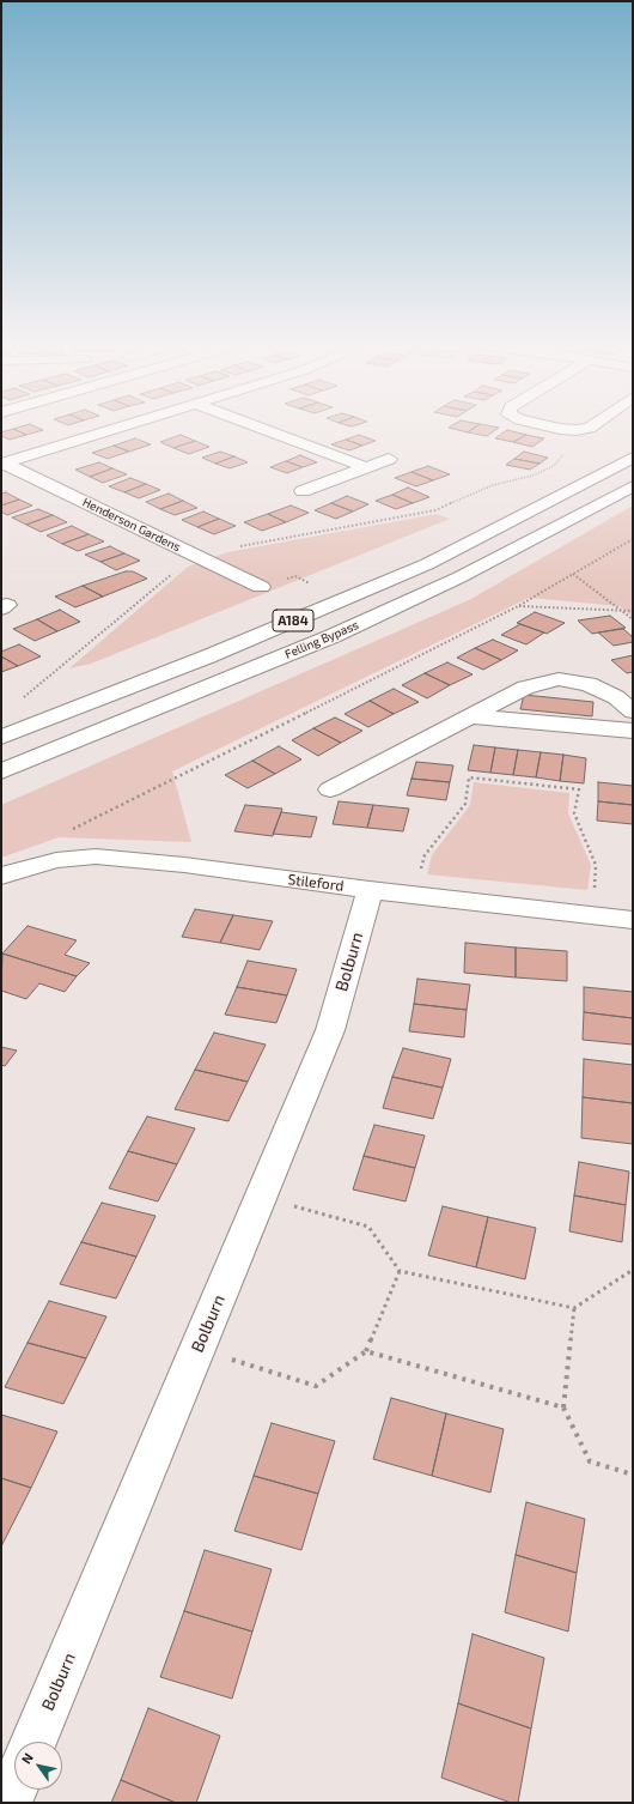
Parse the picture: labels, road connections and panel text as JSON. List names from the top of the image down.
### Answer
{
  "streets": {
    "main road": [
      "Henderson Gardens",
      "A184",
      "Felling Bypass",
      "Stileford",
      "Bolburn"
    ]
  },
  "crossings": [
    ["Stileford", "Bolburn"]
  ],
  "north": "top left"
}
